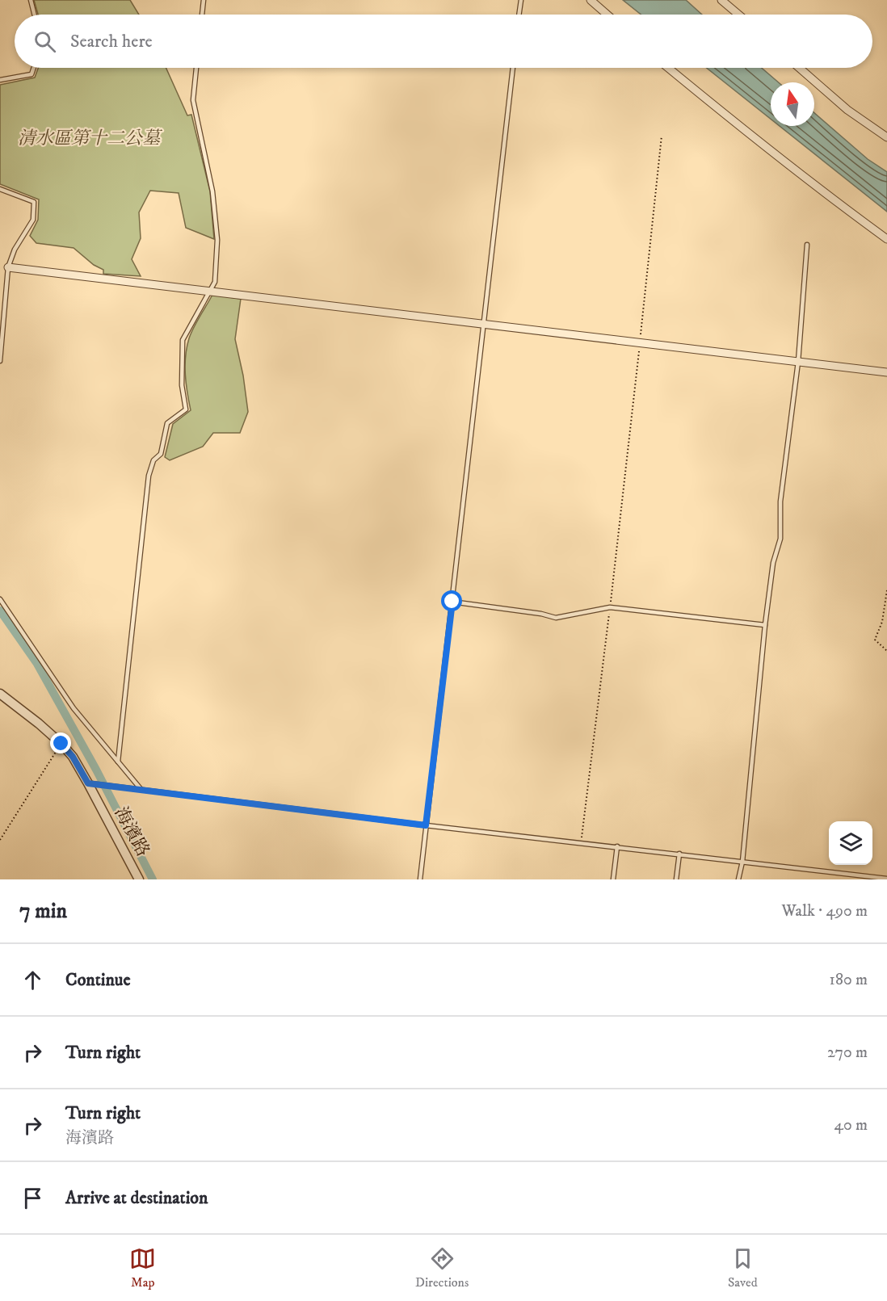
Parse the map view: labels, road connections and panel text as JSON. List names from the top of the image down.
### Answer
{
  "streets": {
    "street": ["海濱路"]
  },
  "parks": ["清水區第十二公墓"],
  "north": "top",
  "page": {
    "search": "Search here",
    "heading": ["7 min", "Walk · 490 m"],
    "list": [
      ["Continue", "180 m"],
      ["Turn right", "270 m"],
      ["Turn right", "海濱路", "40 m"],
      "Arrive at destination"
    ],
    "nav": ["Map", "Directions", "Saved"]
  }
}
